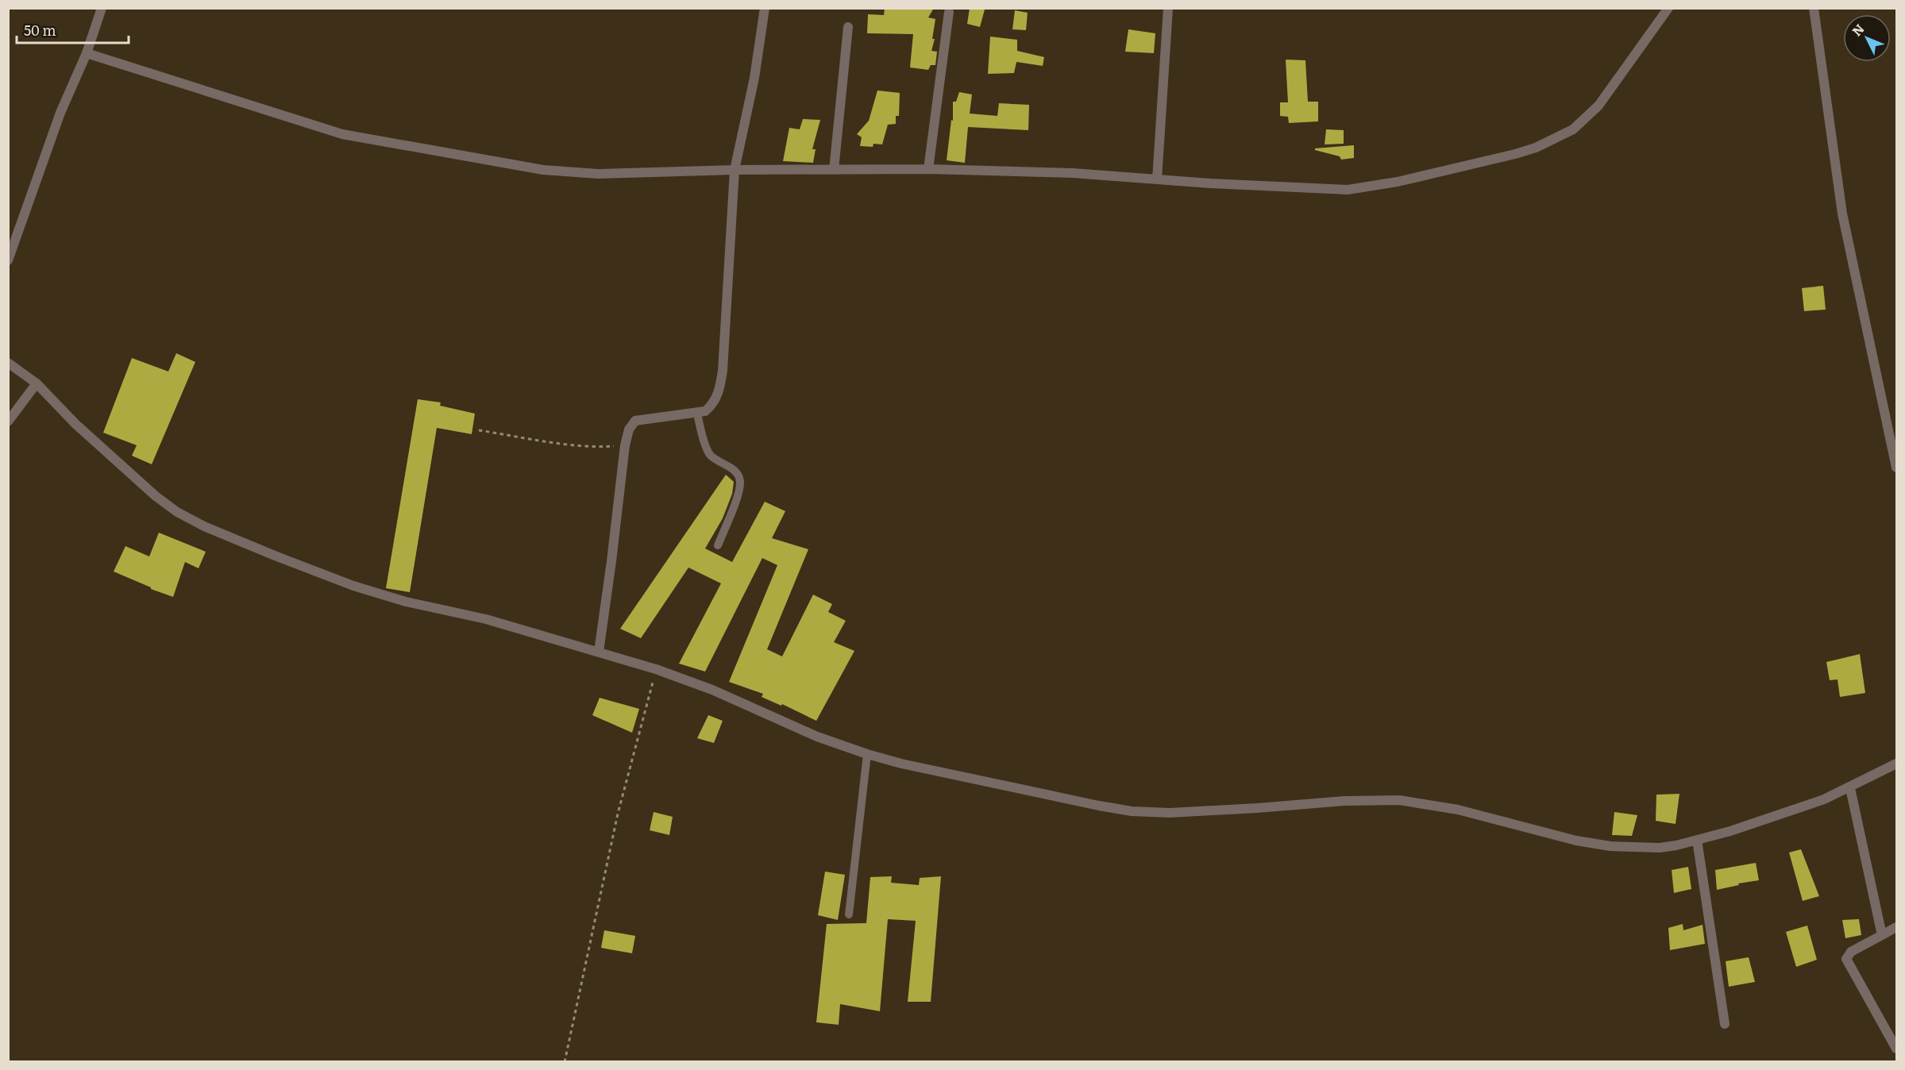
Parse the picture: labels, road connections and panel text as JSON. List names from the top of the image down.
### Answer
{
  "scale_bar": "50 m",
  "north": "top left"
}
